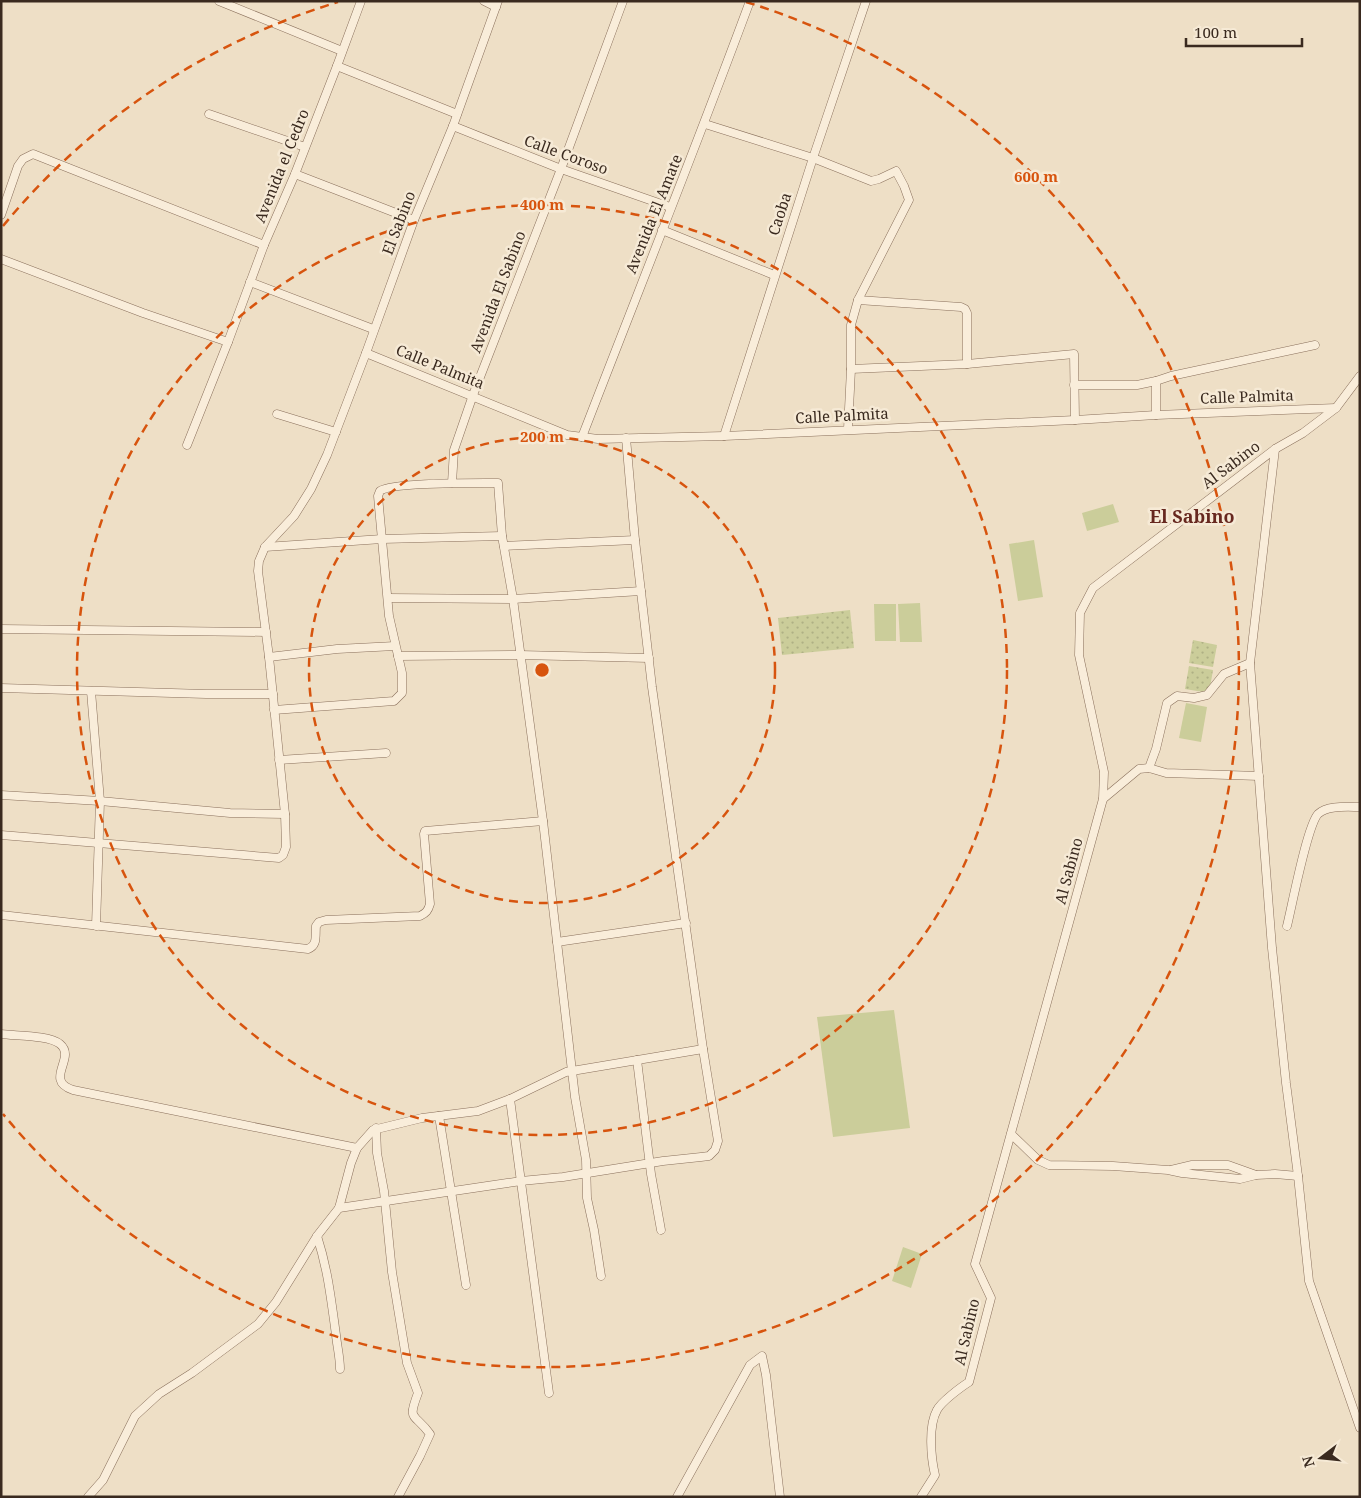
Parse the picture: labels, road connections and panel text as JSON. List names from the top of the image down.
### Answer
{
  "streets": {
    "street": [
      "Calle Coroso",
      "Avenida el Cedro",
      "Avenida El Amate",
      "Caoba",
      "El Sabino",
      "Avenida El Sabino",
      "Calle Palmita",
      "Al Sabino"
    ]
  },
  "crossings": [
    ["Calle Coroso", "Avenida El Amate"],
    ["Calle Coroso", "El Sabino"],
    ["Calle Coroso", "Avenida El Sabino"],
    ["Avenida El Amate", "Calle Palmita"],
    ["Caoba", "Calle Palmita"],
    ["El Sabino", "Calle Palmita"],
    ["Avenida El Sabino", "Calle Palmita"],
    ["Calle Palmita", "Al Sabino"]
  ],
  "districts": ["El Sabino"],
  "scale_bar": "100 m",
  "north": "left",
  "rings": ["600 m", "400 m", "200 m"]
}
